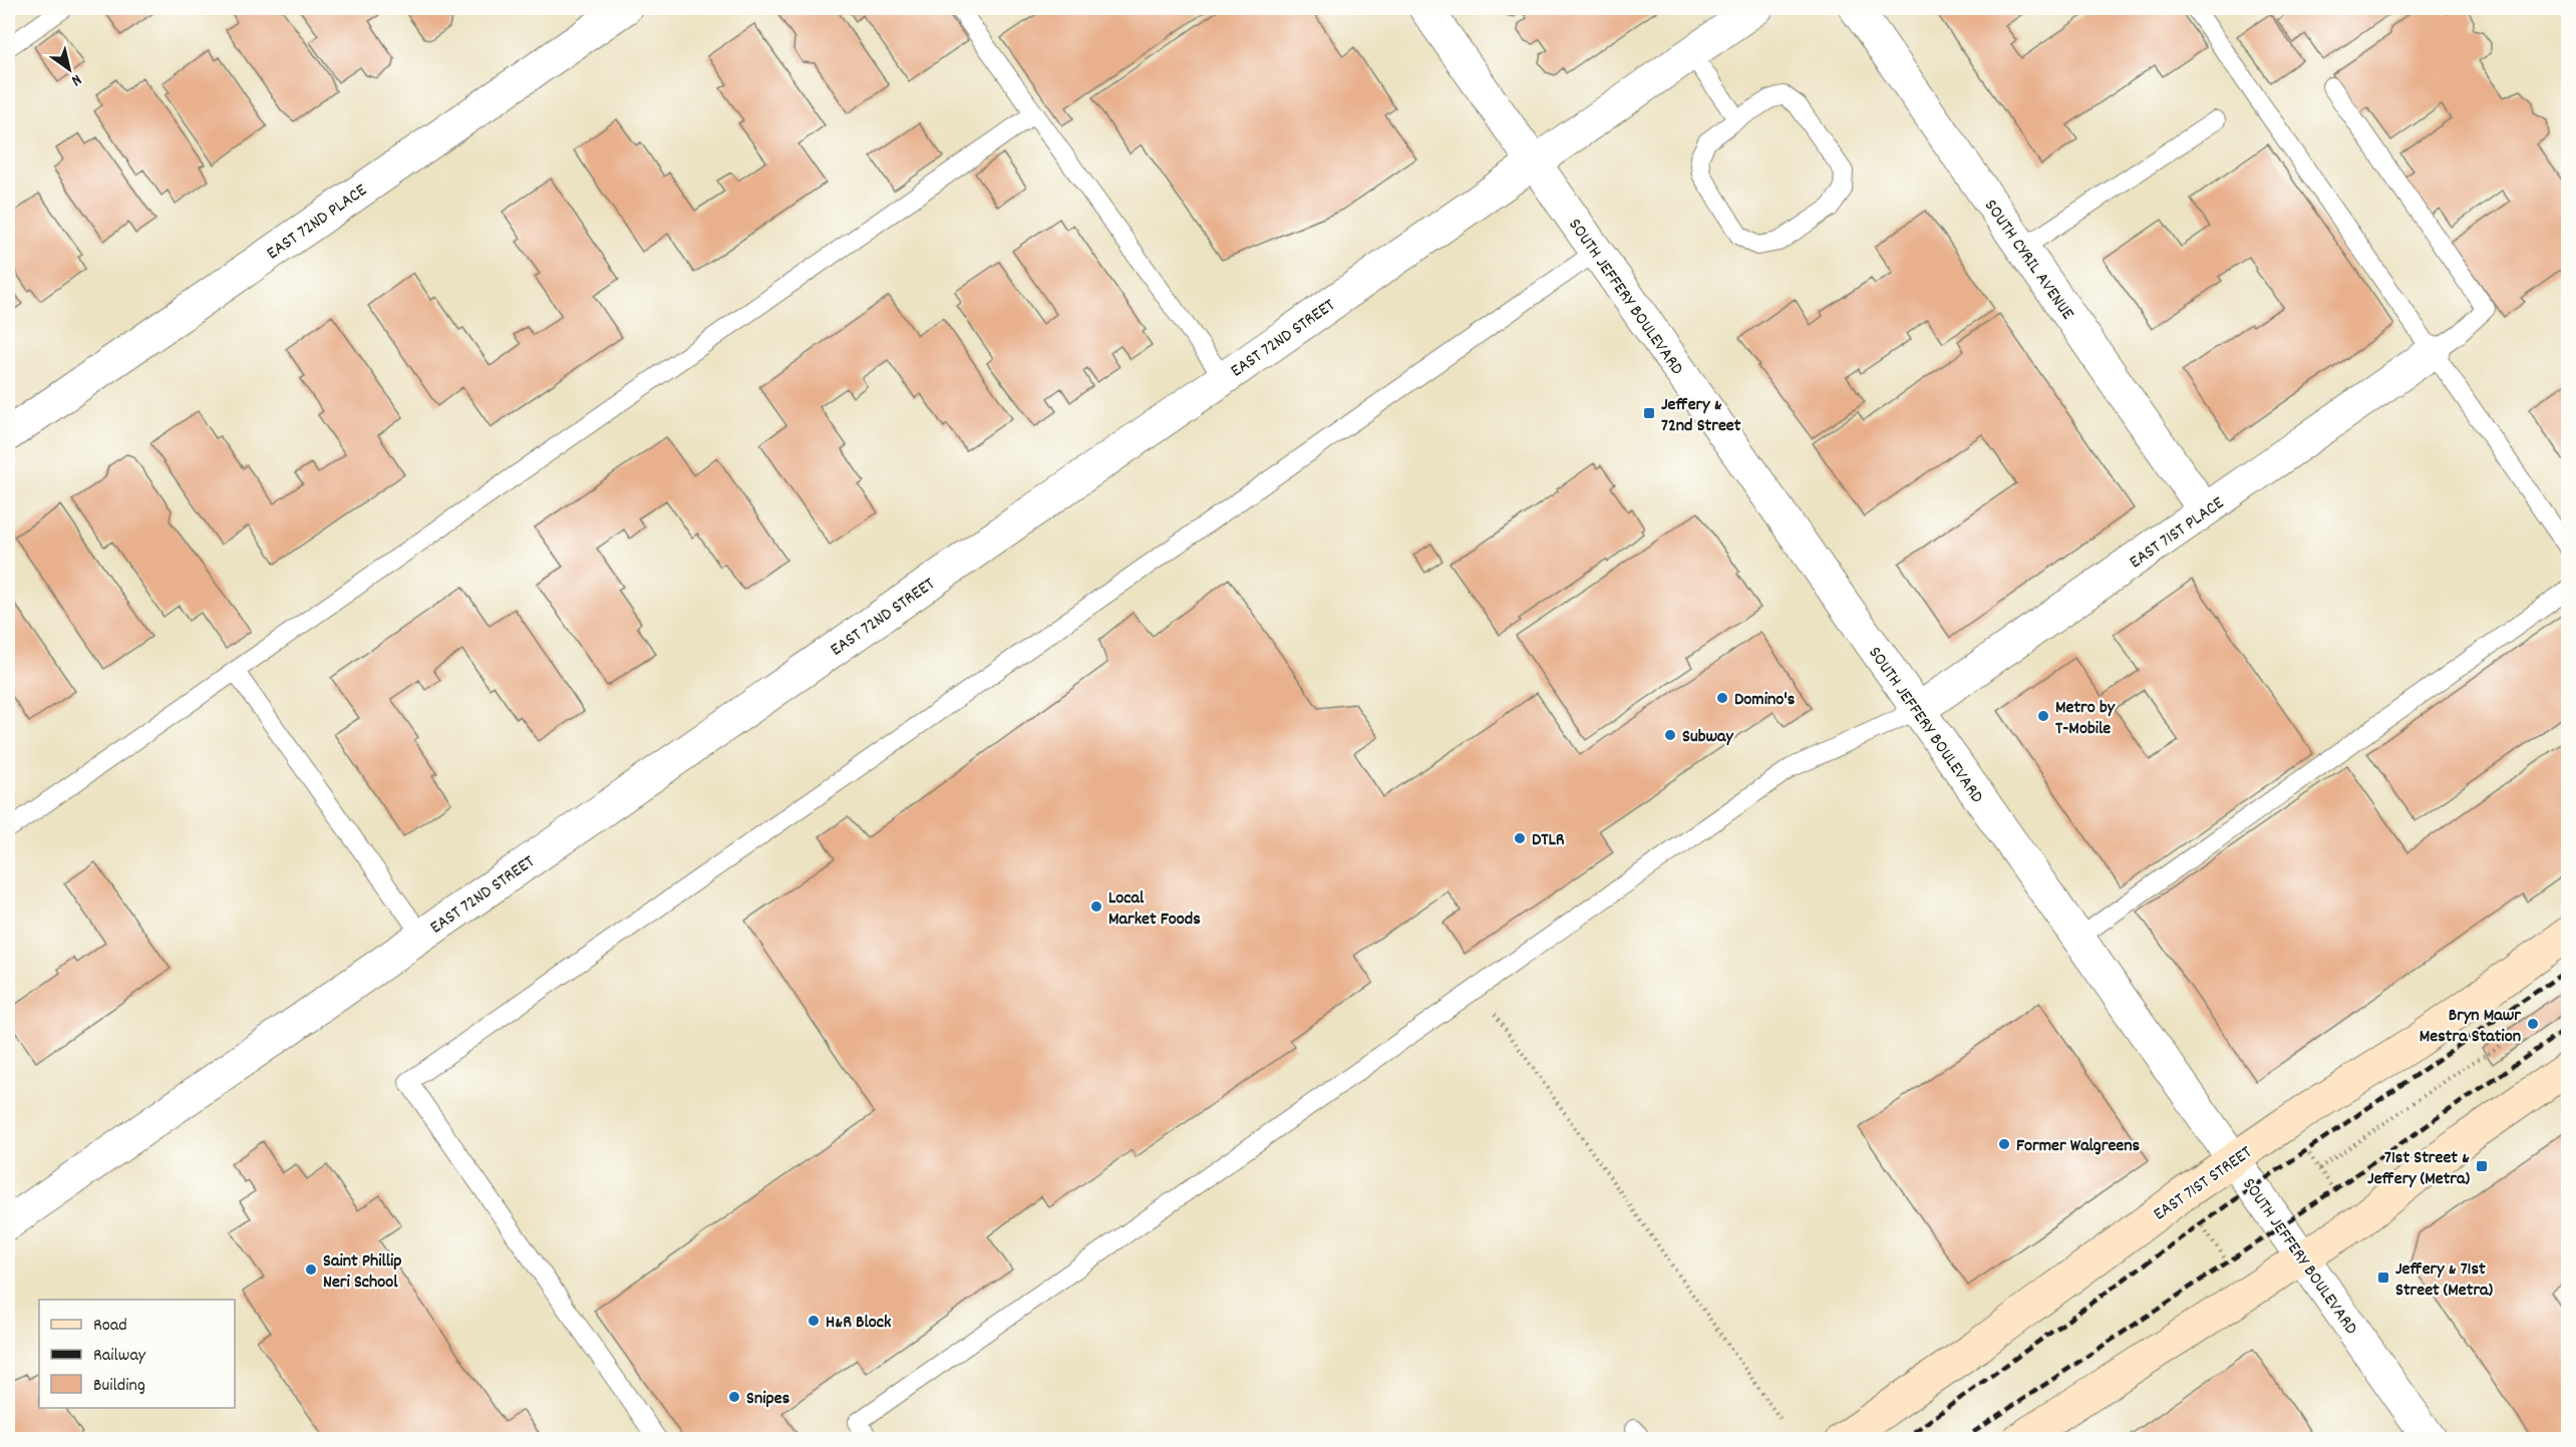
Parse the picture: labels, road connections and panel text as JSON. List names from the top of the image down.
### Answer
{
  "streets": {
    "main road": ["EAST 71ST STREET"],
    "street": [
      "EAST 72ND PLACE",
      "SOUTH CYRIL AVENUE",
      "SOUTH JEFFERY BOULEVARD",
      "EAST 72ND STREET",
      "EAST 71ST PLACE"
    ]
  },
  "crossings": [
    ["SOUTH CYRIL AVENUE", "EAST 71ST PLACE"],
    ["SOUTH JEFFERY BOULEVARD", "EAST 72ND STREET"],
    ["SOUTH JEFFERY BOULEVARD", "EAST 71ST PLACE"],
    ["SOUTH JEFFERY BOULEVARD", "EAST 71ST STREET"]
  ],
  "places": {
    "transit": ["Jeffery & 72nd Street", "71st Street & Jeffery (Metra)", "Jeffery & 71st Street (Metra)"],
    "other": [
      "Domino's",
      "Metro by T-Mobile",
      "Subway",
      "DTLR",
      "Local Market Foods",
      "Bryn Mawr Mestra Station",
      "Former Walgreens",
      "Saint Phillip Neri School",
      "H&R Block",
      "Snipes"
    ]
  },
  "legend": ["Road", "Railway", "Building"],
  "north": "bottom right"
}
